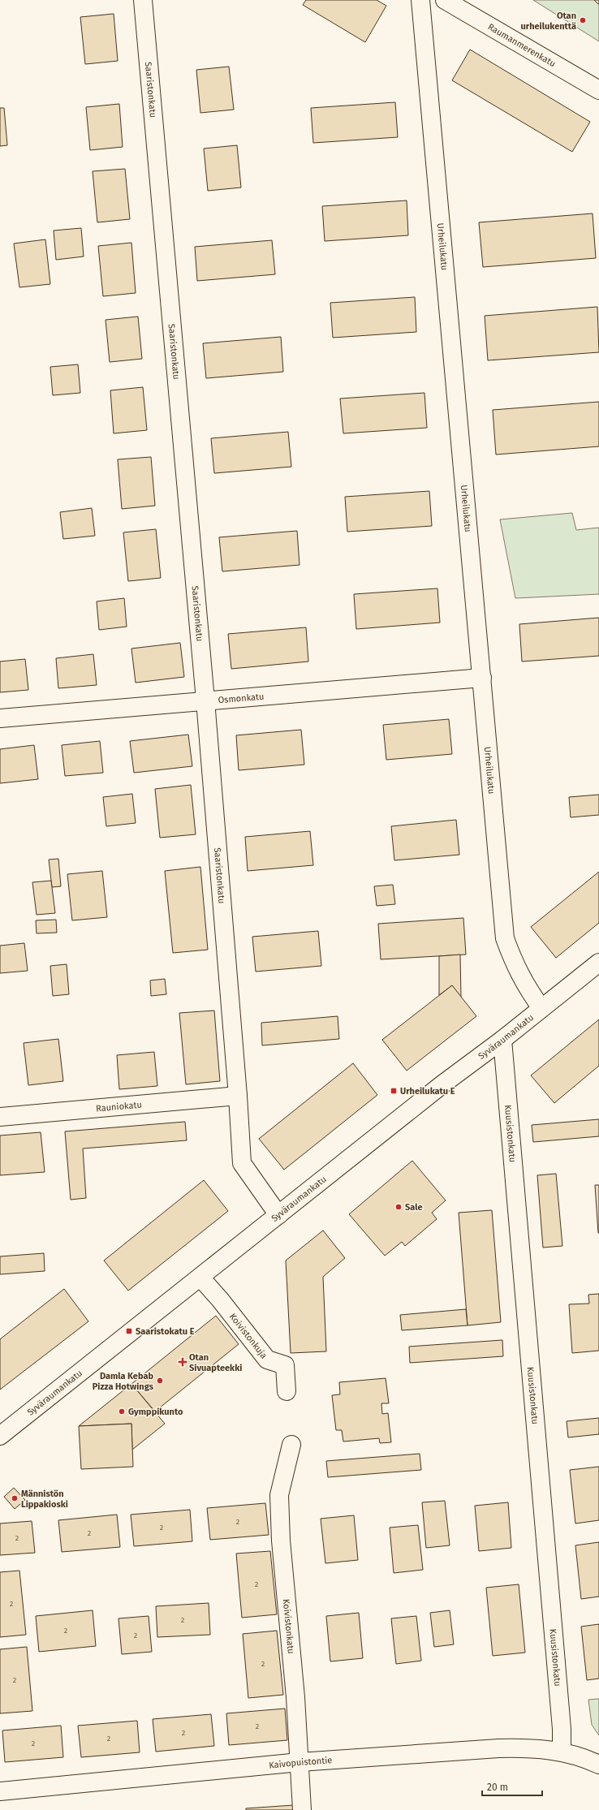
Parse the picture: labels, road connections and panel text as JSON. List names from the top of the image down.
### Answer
{
  "streets": {
    "street": [
      "Raumanmerenkatu",
      "Saaristonkatu",
      "Urheilukatu",
      "Osmonkatu",
      "Syväraumankatu",
      "Rauniokatu",
      "Kuusistonkatu",
      "Koivistonkuja",
      "Koivistonkatu",
      "Kaivopuistontie"
    ]
  },
  "crossings": [
    ["Saaristonkatu", "Osmonkatu"],
    ["Saaristonkatu", "Syväraumankatu"],
    ["Saaristonkatu", "Rauniokatu"],
    ["Urheilukatu", "Osmonkatu"],
    ["Urheilukatu", "Syväraumankatu"],
    ["Syväraumankatu", "Kuusistonkatu"],
    ["Syväraumankatu", "Koivistonkuja"],
    ["Kuusistonkatu", "Kaivopuistontie"],
    ["Koivistonkatu", "Kaivopuistontie"]
  ],
  "places": {
    "other": [
      "Otan urheilukenttä",
      "Sale",
      "Damla Kebab Pizza Hotwings",
      "Gymppikunto",
      "Männistön Lippakioski"
    ],
    "transit": ["Urheilukatu E", "Saaristokatu E"],
    "health": ["Otan Sivuapteekki"]
  },
  "house_numbers": [
    "2",
    "2",
    "2",
    "2",
    "2",
    "2",
    "2",
    "2",
    "2",
    "2",
    "2",
    "2",
    "2",
    "2",
    "2"
  ],
  "scale_bar": "20 m"
}
